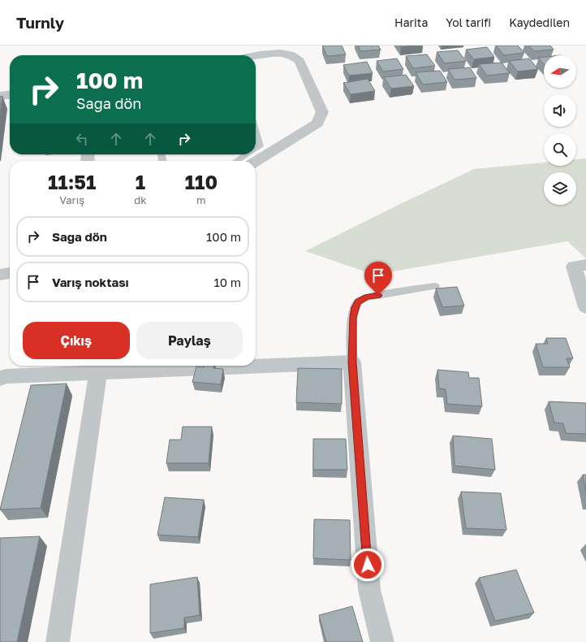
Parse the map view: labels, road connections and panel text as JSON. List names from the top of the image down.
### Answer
{
  "north": "left",
  "page": {
    "header": "Turnly",
    "nav": ["Harita", "Yol tarifi", "Kaydedilen"],
    "turn": ["100 m", "Sağa dön"],
    "eta": [
      "11:51",
      "Varış",
      "1",
      "dk",
      "110",
      "m"
    ],
    "list": [
      {
        "name": "Sağa dön",
        "value": "100 m"
      },
      {
        "name": "Varış noktası",
        "value": "10 m"
      }
    ],
    "buttons": ["Çıkış", "Paylaş"]
  }
}
